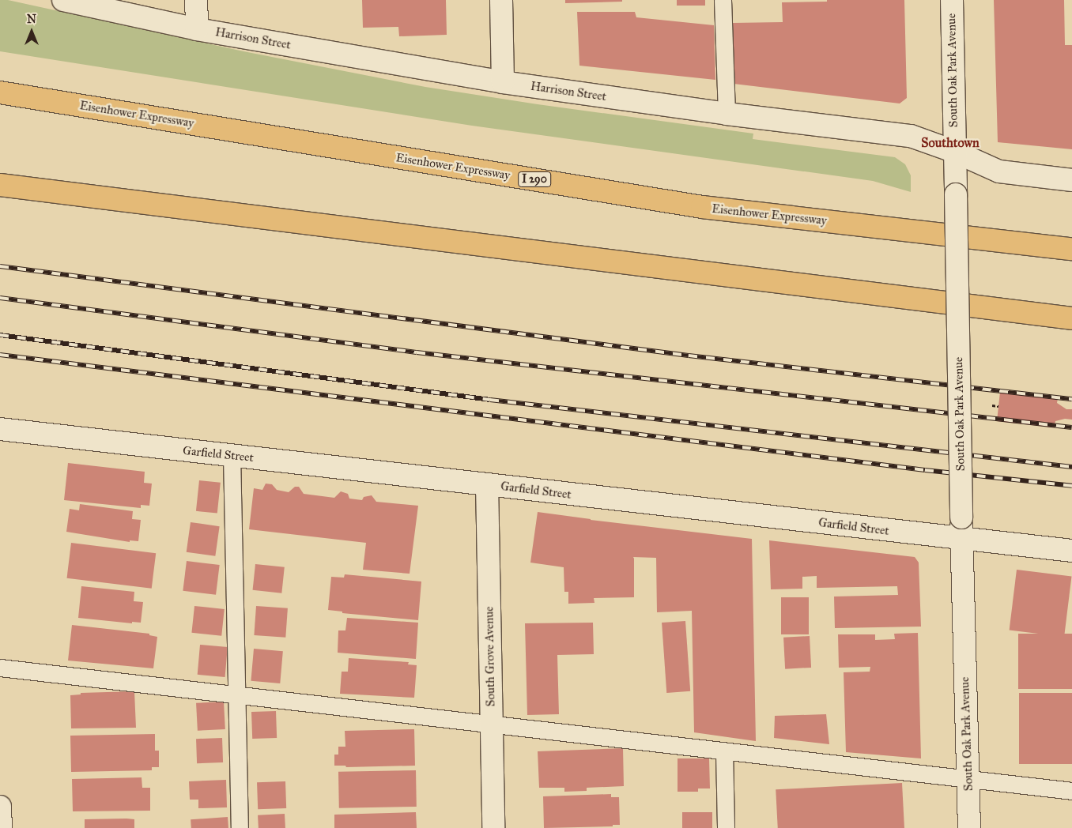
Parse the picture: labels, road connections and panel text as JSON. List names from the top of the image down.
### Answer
{
  "streets": {
    "highway": ["Eisenhower Expressway", "I 290"],
    "street": [
      "Harrison Street",
      "South Oak Park Avenue",
      "Garfield Street",
      "South Grove Avenue"
    ]
  },
  "crossings": [
    ["Harrison Street", "South Oak Park Avenue"],
    ["South Oak Park Avenue", "Garfield Street"],
    ["Garfield Street", "South Grove Avenue"]
  ],
  "districts": ["Southtown"],
  "north": "top"
}
